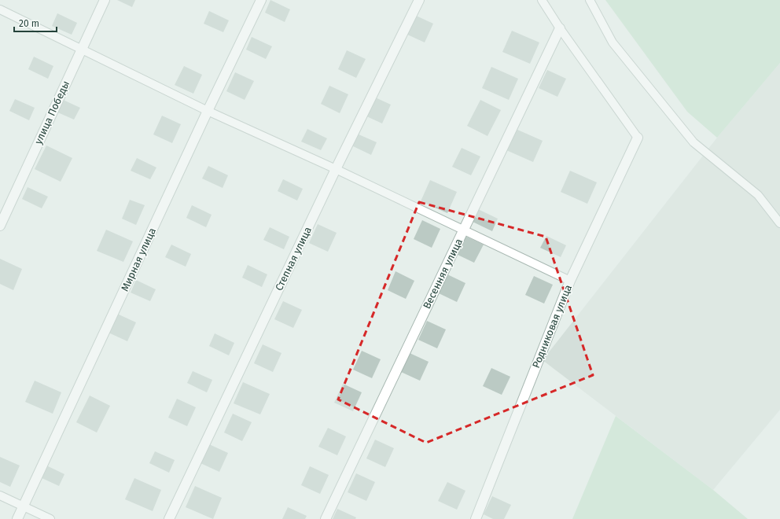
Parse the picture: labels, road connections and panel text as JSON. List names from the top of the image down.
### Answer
{
  "streets": {
    "street": [
      "улица Победы",
      "Степная улица",
      "Мирная улица",
      "Весенняя улица",
      "Родниковая улица"
    ]
  },
  "scale_bar": "20 m"
}
